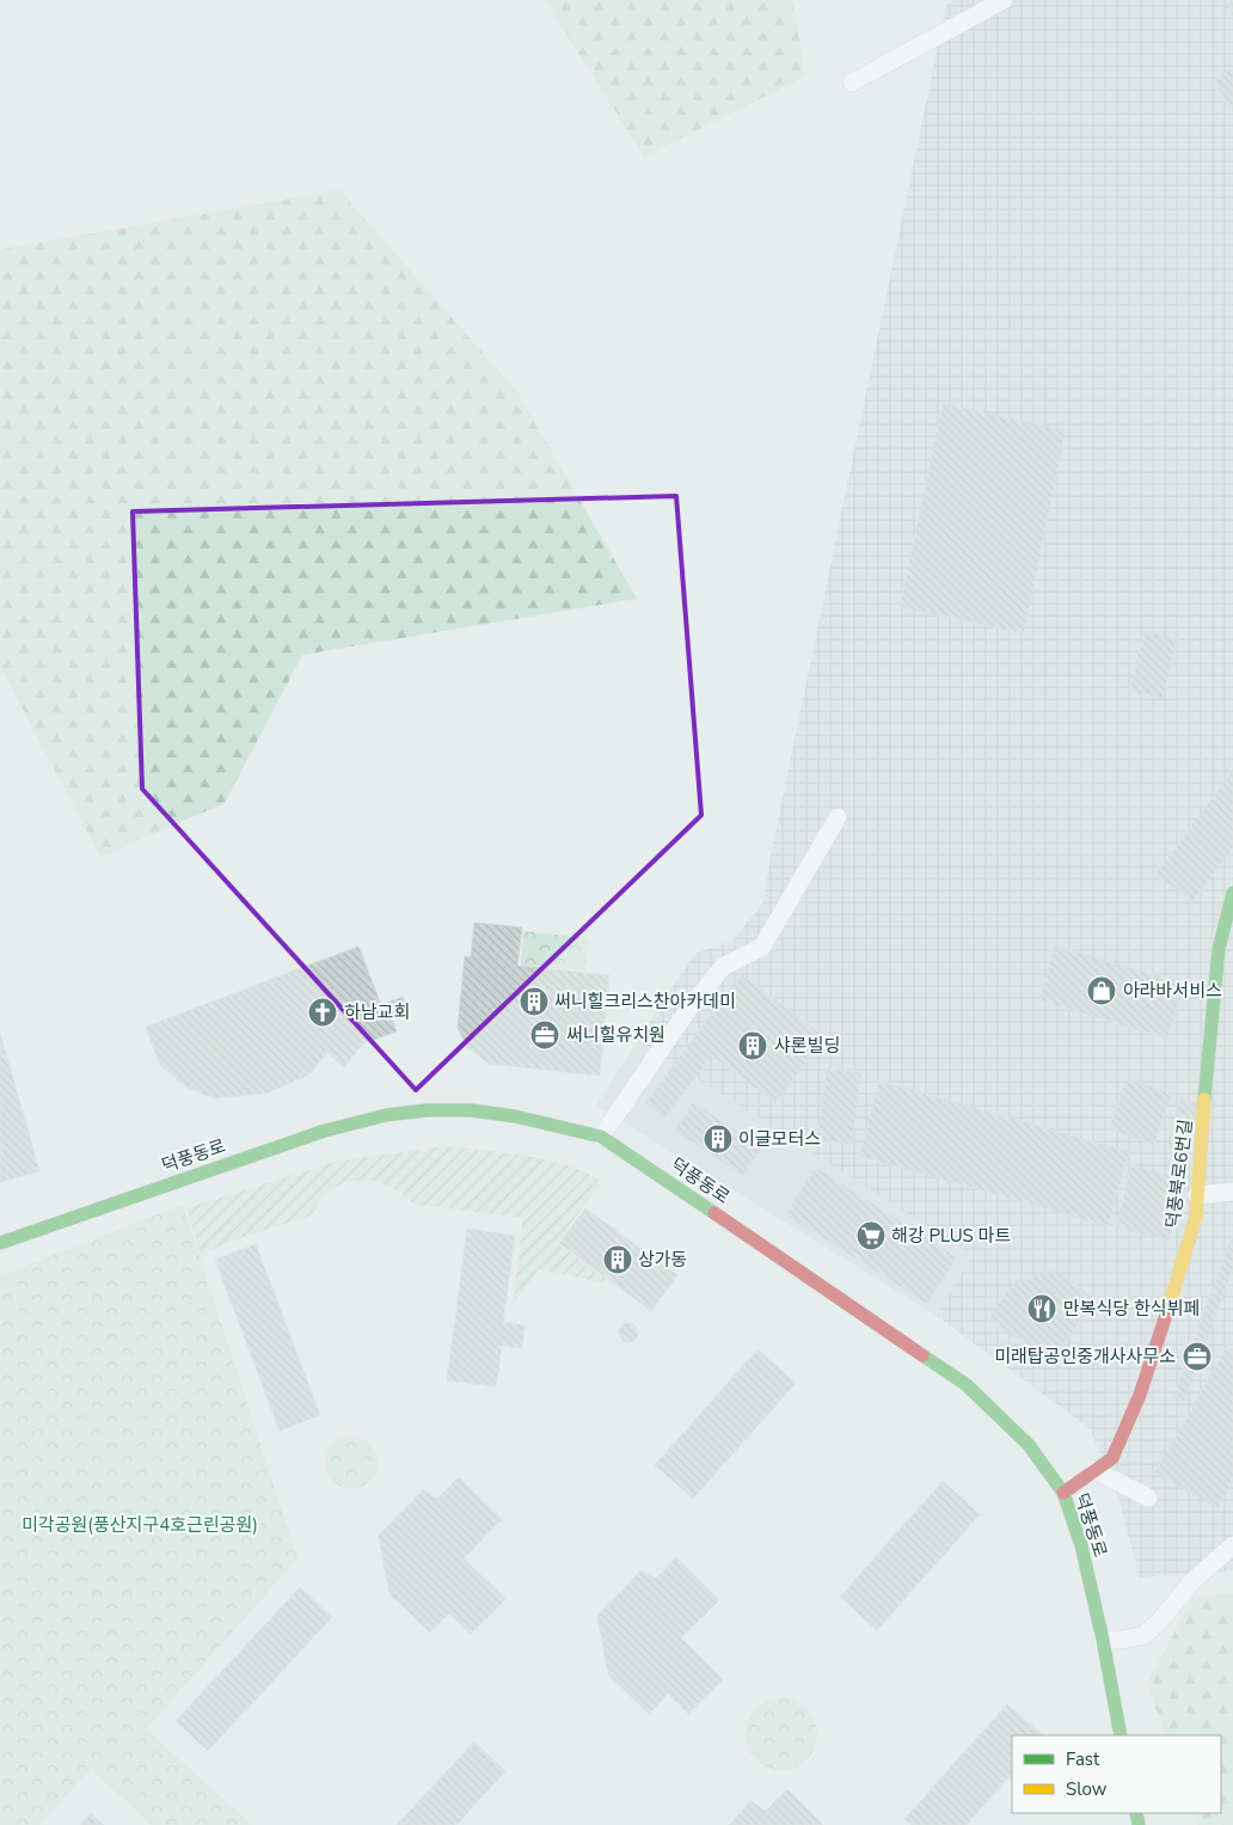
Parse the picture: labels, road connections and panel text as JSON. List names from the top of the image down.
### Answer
{
  "streets": {
    "street": ["덕풍동로", "덕풍북로6번길"]
  },
  "crossings": [
    ["덕풍동로", "덕풍북로6번길"]
  ],
  "parks": ["미각공원(풍산지구4호근린공원)"],
  "places": {
    "shop": ["아라바서비스"],
    "building": [
      "써니힐크리스찬아카데미",
      "샤론빌딩",
      "이글모터스",
      "상가동"
    ],
    "church": ["하남교회"],
    "office": ["써니힐유치원", "미래탑공인중개사사무소"],
    "supermarket": ["해강 PLUS 마트"],
    "restaurant": ["만복식당 한식뷔페"]
  },
  "legend": ["Fast", "Slow"]
}
